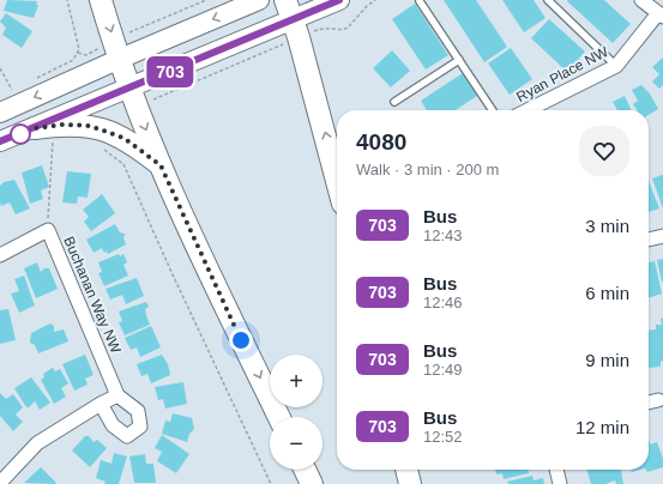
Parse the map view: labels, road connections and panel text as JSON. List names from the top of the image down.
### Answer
{
  "streets": {
    "street": ["Ryan Place NW", "Buchanan Way NW"]
  },
  "lines": ["bus line 703"],
  "page": {
    "on_map": "703",
    "heading": ["4080", "Walk · 3 min · 200 m"],
    "list": [
      {
        "mark": "703",
        "name": "Bus",
        "note": "12:43",
        "value": "3 min"
      },
      {
        "mark": "703",
        "name": "Bus",
        "note": "12:46",
        "value": "6 min"
      },
      {
        "mark": "703",
        "name": "Bus",
        "note": "12:49",
        "value": "9 min"
      },
      {
        "mark": "703",
        "name": "Bus",
        "note": "12:52",
        "value": "12 min"
      }
    ],
    "map_buttons": ["+", "−"]
  }
}
